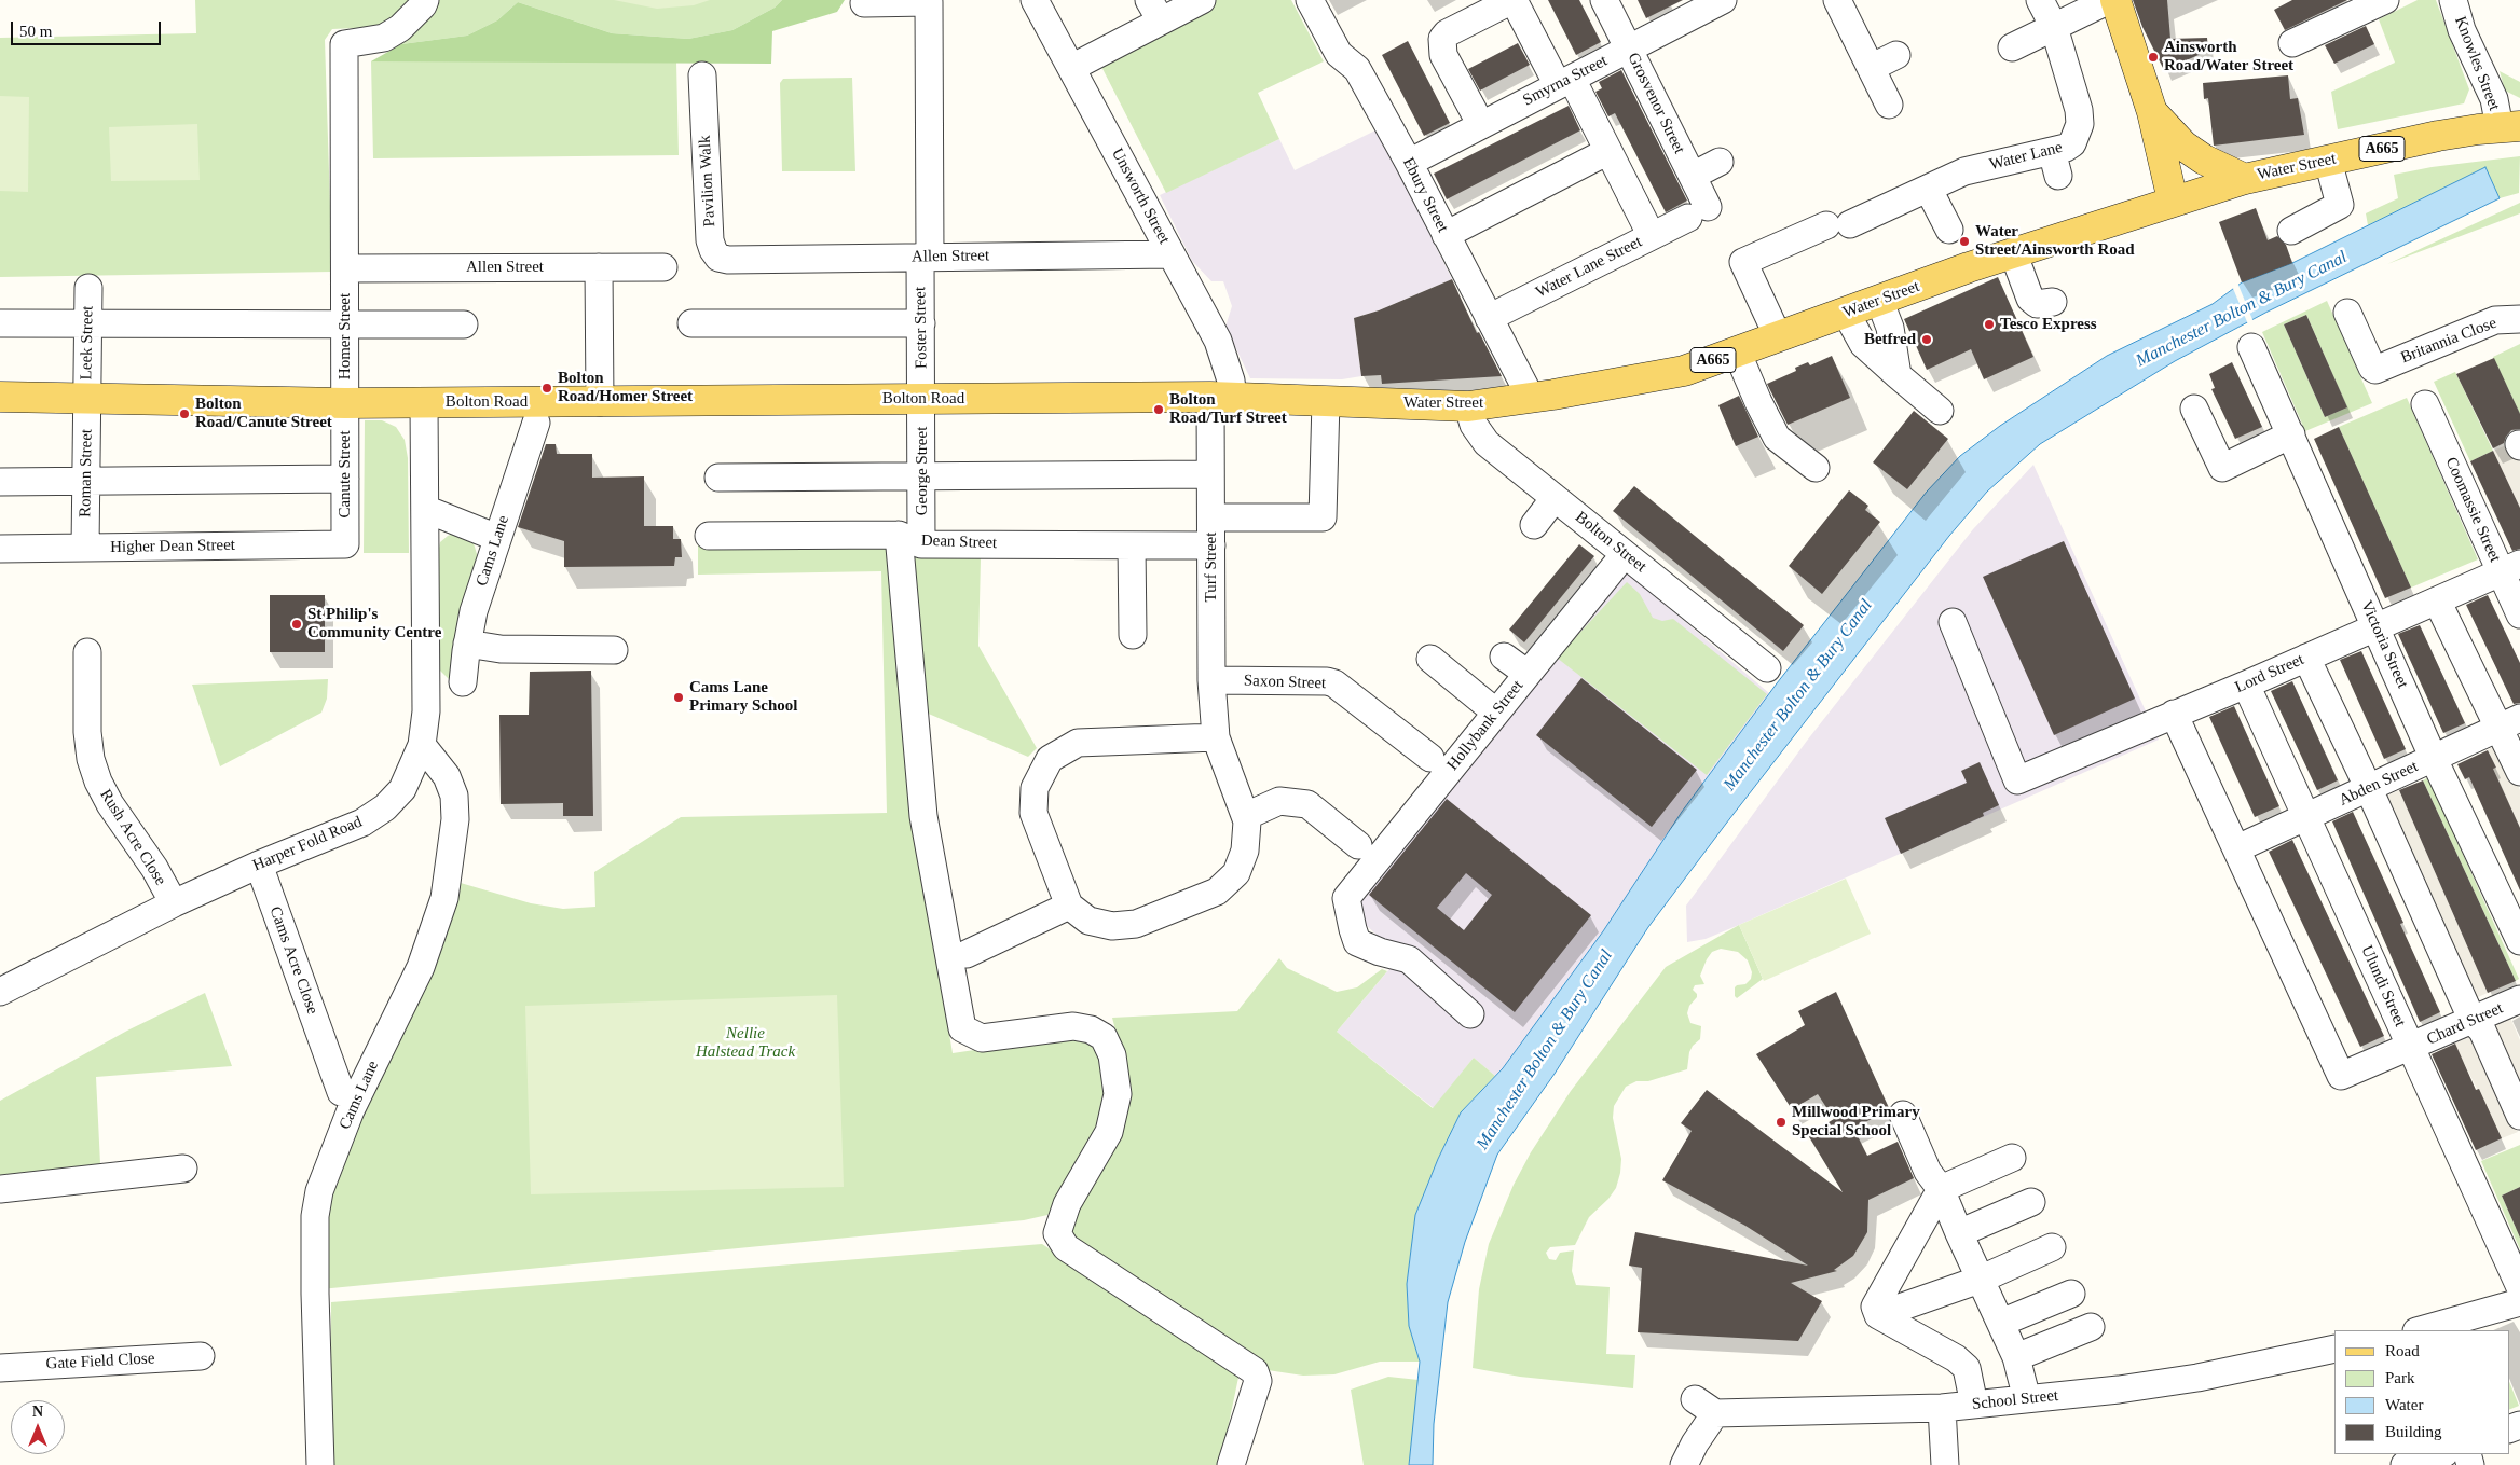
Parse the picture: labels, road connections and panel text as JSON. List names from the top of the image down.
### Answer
{
  "streets": {
    "main road": ["A665", "Water Street", "Bolton Road"],
    "street": [
      "Knowles Street",
      "Smyrna Street",
      "Grosvenor Street",
      "Water Lane",
      "Pavilion Walk",
      "Ebury Street",
      "Unsworth Street",
      "Allen Street",
      "Water Lane Street",
      "Foster Street",
      "Homer Street",
      "Britannia Close",
      "Leek Street",
      "George Street",
      "Roman Street",
      "Canute Street",
      "Coomassie Street",
      "Dean Street",
      "Bolton Street",
      "Higher Dean Street",
      "Cams Lane",
      "Turf Street",
      "Victoria Street",
      "Lord Street",
      "Saxon Street",
      "Hollybank Street",
      "Abden Street",
      "Rush Acre Close",
      "Harper Fold Road",
      "Cams Acre Close",
      "Ulundi Street",
      "Chard Street",
      "Gate Field Close",
      "School Street"
    ]
  },
  "crossings": [
    ["Knowles Street", "Water Street"],
    ["Smyrna Street", "Grosvenor Street"],
    ["Smyrna Street", "Ebury Street"],
    ["Grosvenor Street", "Water Lane Street"],
    ["Water Lane", "Water Street"],
    ["Water Street", "Ebury Street"],
    ["Water Street", "Unsworth Street"],
    ["Water Street", "Bolton Road"],
    ["Water Street", "Bolton Street"],
    ["Water Street", "Turf Street"],
    ["Pavilion Walk", "Allen Street"],
    ["Ebury Street", "Water Lane Street"],
    ["Unsworth Street", "Allen Street"],
    ["Unsworth Street", "Bolton Road"],
    ["Unsworth Street", "Turf Street"],
    ["Allen Street", "Foster Street"],
    ["Allen Street", "Homer Street"],
    ["Foster Street", "Bolton Road"],
    ["Foster Street", "George Street"],
    ["Homer Street", "Bolton Road"],
    ["Homer Street", "Canute Street"],
    ["Leek Street", "Bolton Road"],
    ["Leek Street", "Roman Street"],
    ["Bolton Road", "George Street"],
    ["Bolton Road", "Roman Street"],
    ["Bolton Road", "Canute Street"],
    ["Bolton Road", "Turf Street"],
    ["Bolton Road", "Harper Fold Road"],
    ["George Street", "Dean Street"],
    ["Roman Street", "Higher Dean Street"],
    ["Canute Street", "Higher Dean Street"],
    ["Coomassie Street", "Lord Street"],
    ["Dean Street", "Turf Street"],
    ["Bolton Street", "Hollybank Street"],
    ["Cams Lane", "Harper Fold Road"],
    ["Turf Street", "Saxon Street"],
    ["Victoria Street", "Lord Street"],
    ["Victoria Street", "Abden Street"],
    ["Lord Street", "Ulundi Street"],
    ["Abden Street", "Ulundi Street"],
    ["Abden Street", "Chard Street"],
    ["Rush Acre Close", "Harper Fold Road"],
    ["Harper Fold Road", "Cams Acre Close"],
    ["Ulundi Street", "Chard Street"]
  ],
  "water": ["Manchester Bolton & Bury Canal"],
  "parks": ["Nellie Halstead Track"],
  "places": [
    "Ainsworth Road/Water Street",
    "Water Street/Ainsworth Road",
    "Tesco Express",
    "Betfred",
    "Bolton Road/Homer Street",
    "Bolton Road/Turf Street",
    "Bolton Road/Canute Street",
    "St Philip's Community Centre",
    "Cams Lane Primary School",
    "Millwood Primary Special School"
  ],
  "legend": [
    "Road",
    "Park",
    "Water",
    "Building"
  ],
  "scale_bar": "50 m",
  "north": "top"
}
